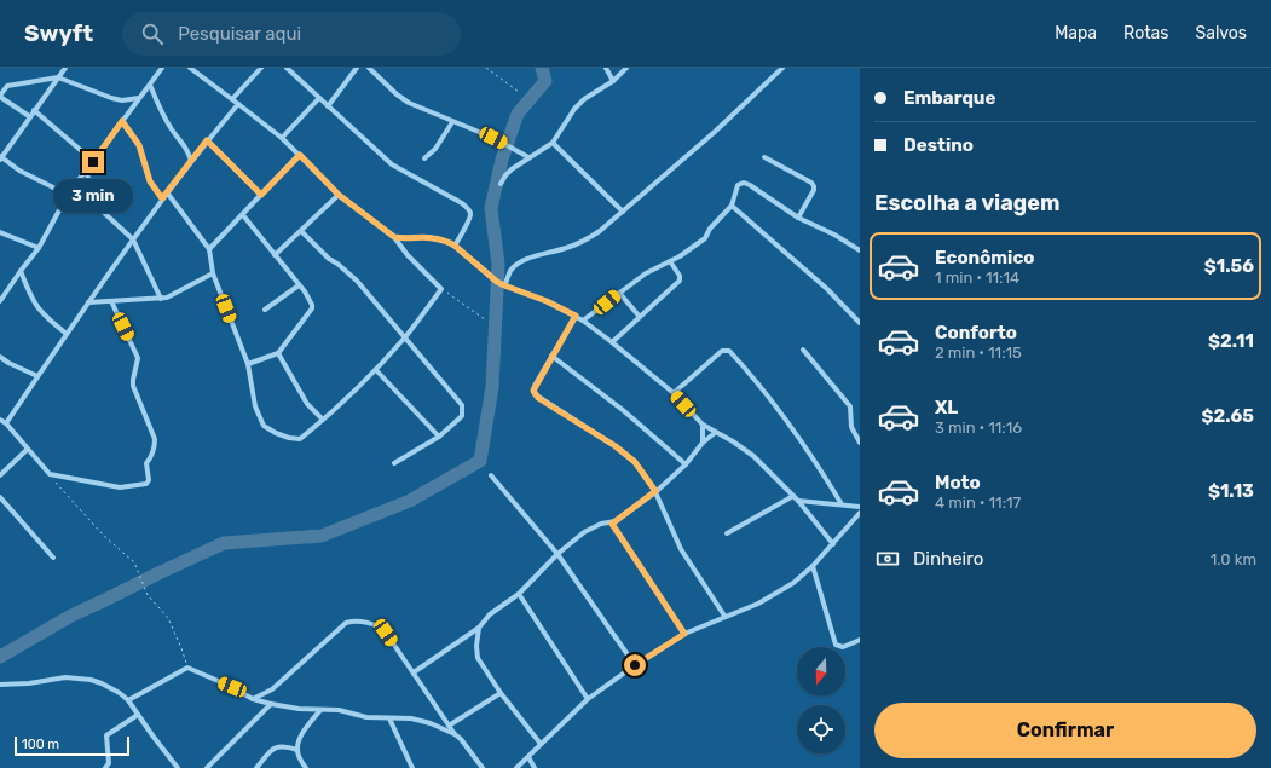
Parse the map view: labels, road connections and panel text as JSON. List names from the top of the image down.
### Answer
{
  "scale_bar": "100 m",
  "north": "bottom",
  "page": {
    "header": "Swyft",
    "search": "Pesquisar aqui",
    "nav": ["Mapa", "Rotas", "Salvos"],
    "banner": ["Embarque", "Destino"],
    "heading": "Escolha a viagem",
    "bubble": "3 min",
    "list": [
      {
        "name": "Econômico",
        "note": "1 min · 11:14",
        "value": "$1.56"
      },
      {
        "name": "Conforto",
        "note": "2 min · 11:15",
        "value": "$2.11"
      },
      {
        "name": "XL",
        "note": "3 min · 11:16",
        "value": "$2.65"
      },
      {
        "name": "Moto",
        "note": "4 min · 11:17",
        "value": "$1.13"
      }
    ],
    "pay": ["Dinheiro", "1.0 km"],
    "buttons": "Confirmar",
    "scale": "100 m"
  }
}
